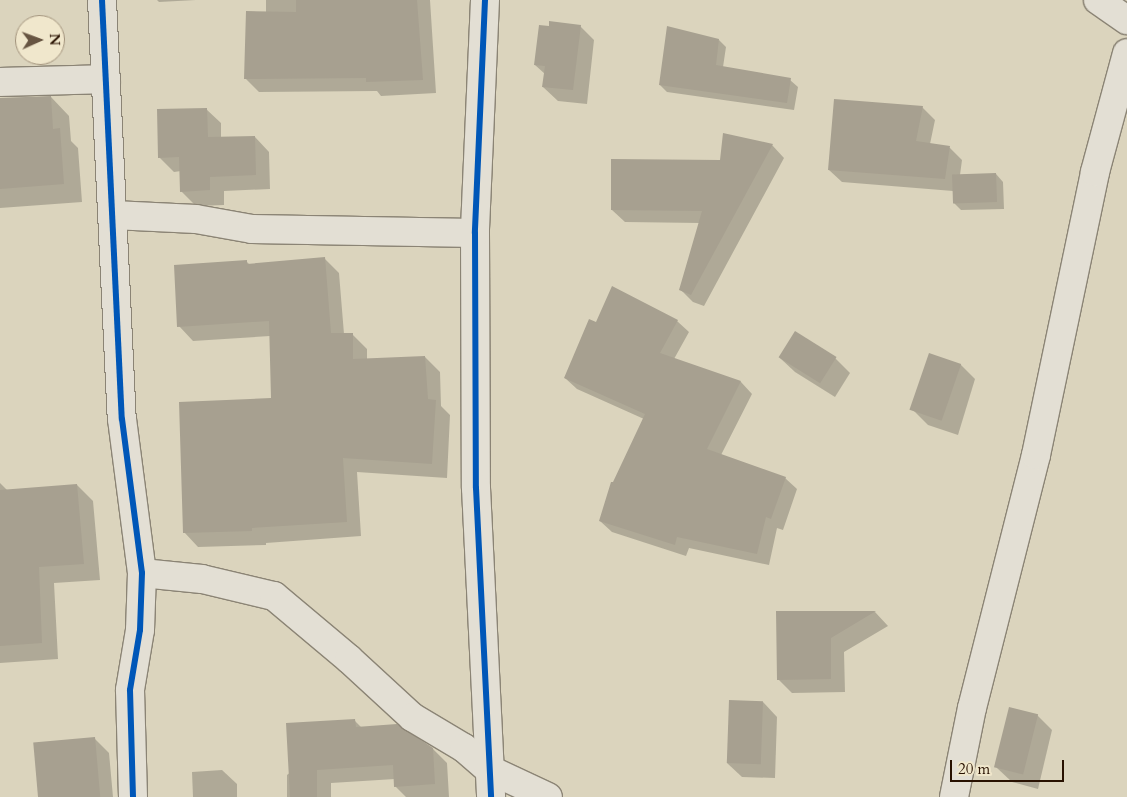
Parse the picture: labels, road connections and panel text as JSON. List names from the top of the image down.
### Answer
{
  "scale_bar": "20 m",
  "north": "right"
}
